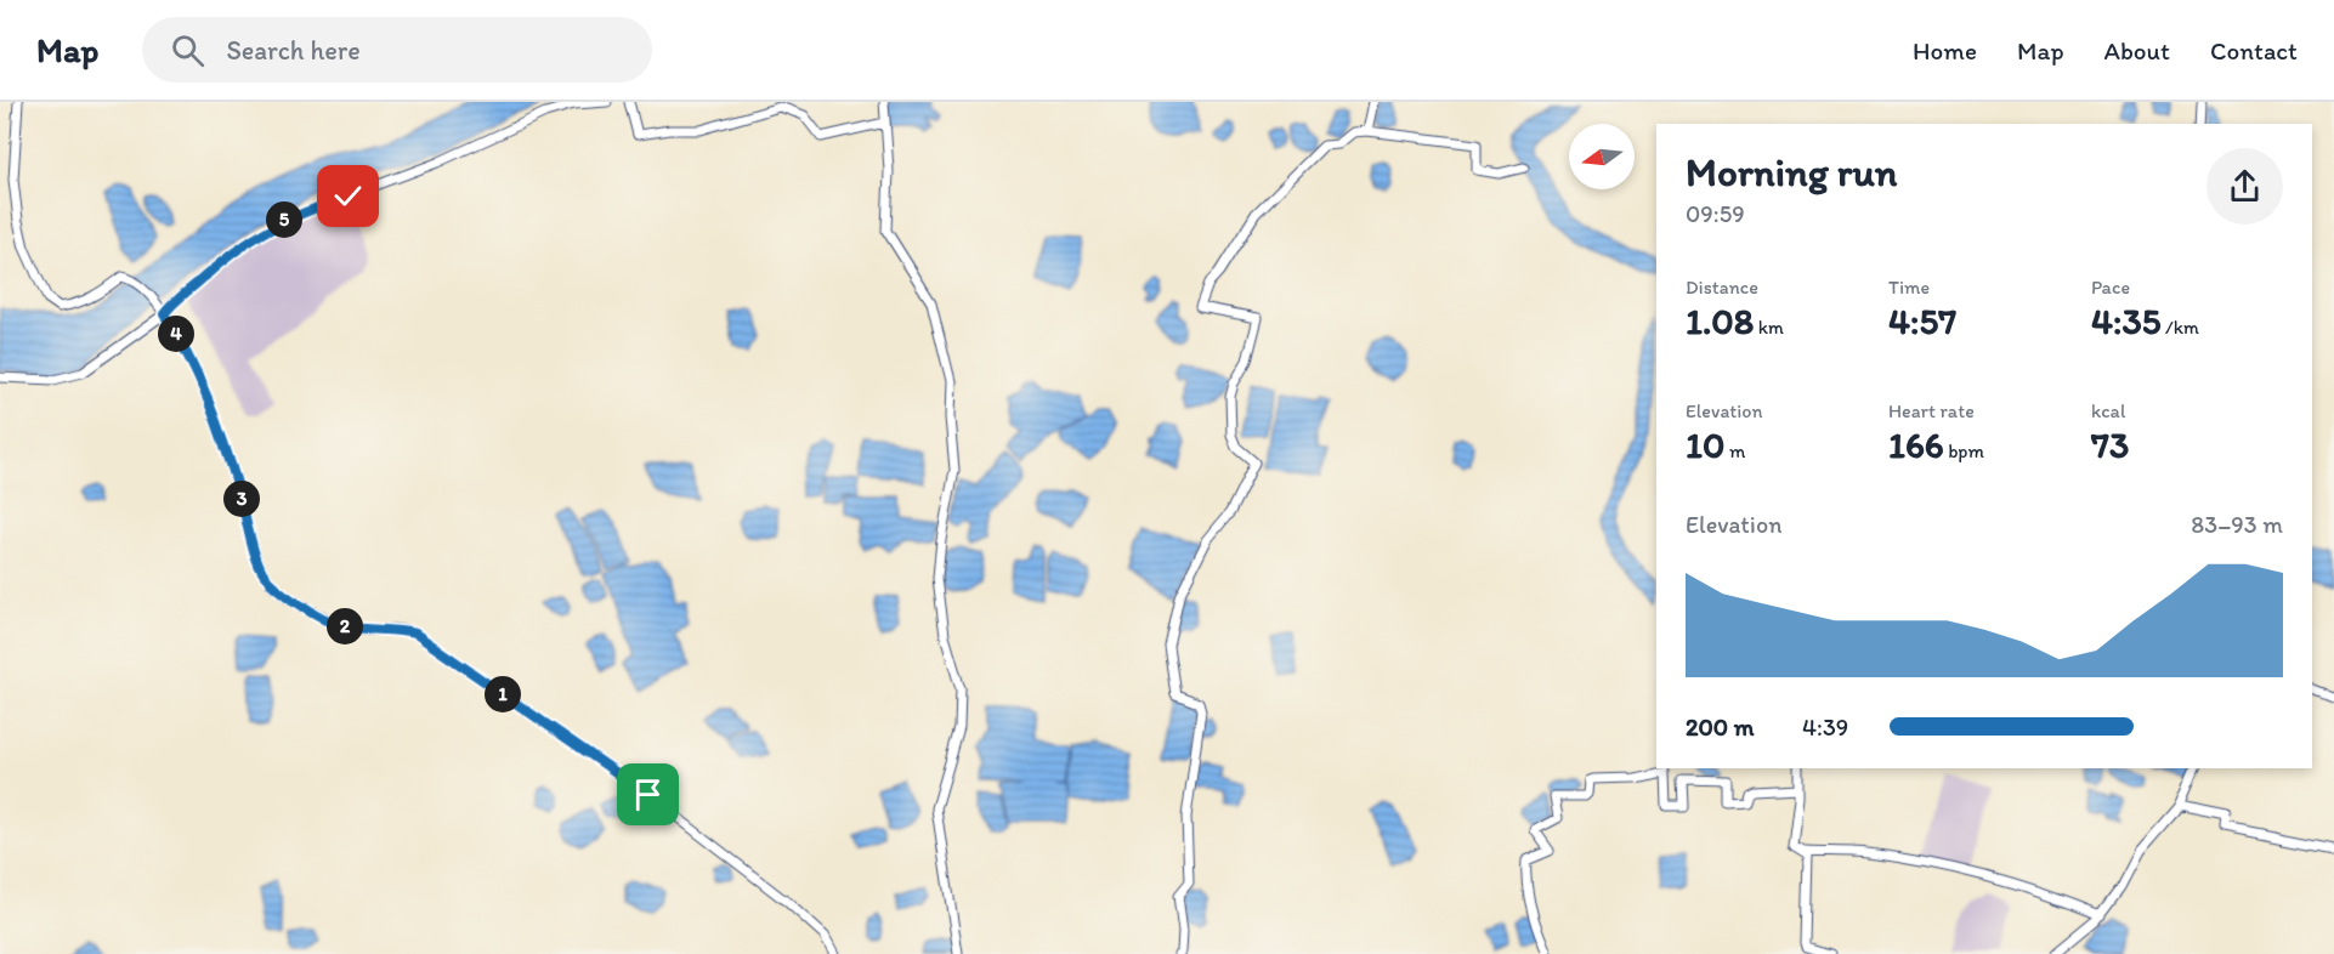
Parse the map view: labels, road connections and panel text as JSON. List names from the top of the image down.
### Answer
{
  "north": "left",
  "page": {
    "header": "Map",
    "search": "Search here",
    "nav": [
      "Home",
      "Map",
      "About",
      "Contact"
    ],
    "heading": ["Morning run", "09:59"],
    "pins": [
      "5",
      "4",
      "3",
      "2",
      "1"
    ],
    "stats": [
      ["Distance", "1.08 km"],
      ["Time", "4:57"],
      ["Pace", "4:35 /km"],
      ["Elevation", "10 m"],
      ["Heart rate", "166 bpm"],
      ["kcal", "73"]
    ],
    "chart": ["Elevation", "83–93 m"],
    "list": [
      {
        "name": "200 m",
        "note": "4:39"
      }
    ]
  }
}
